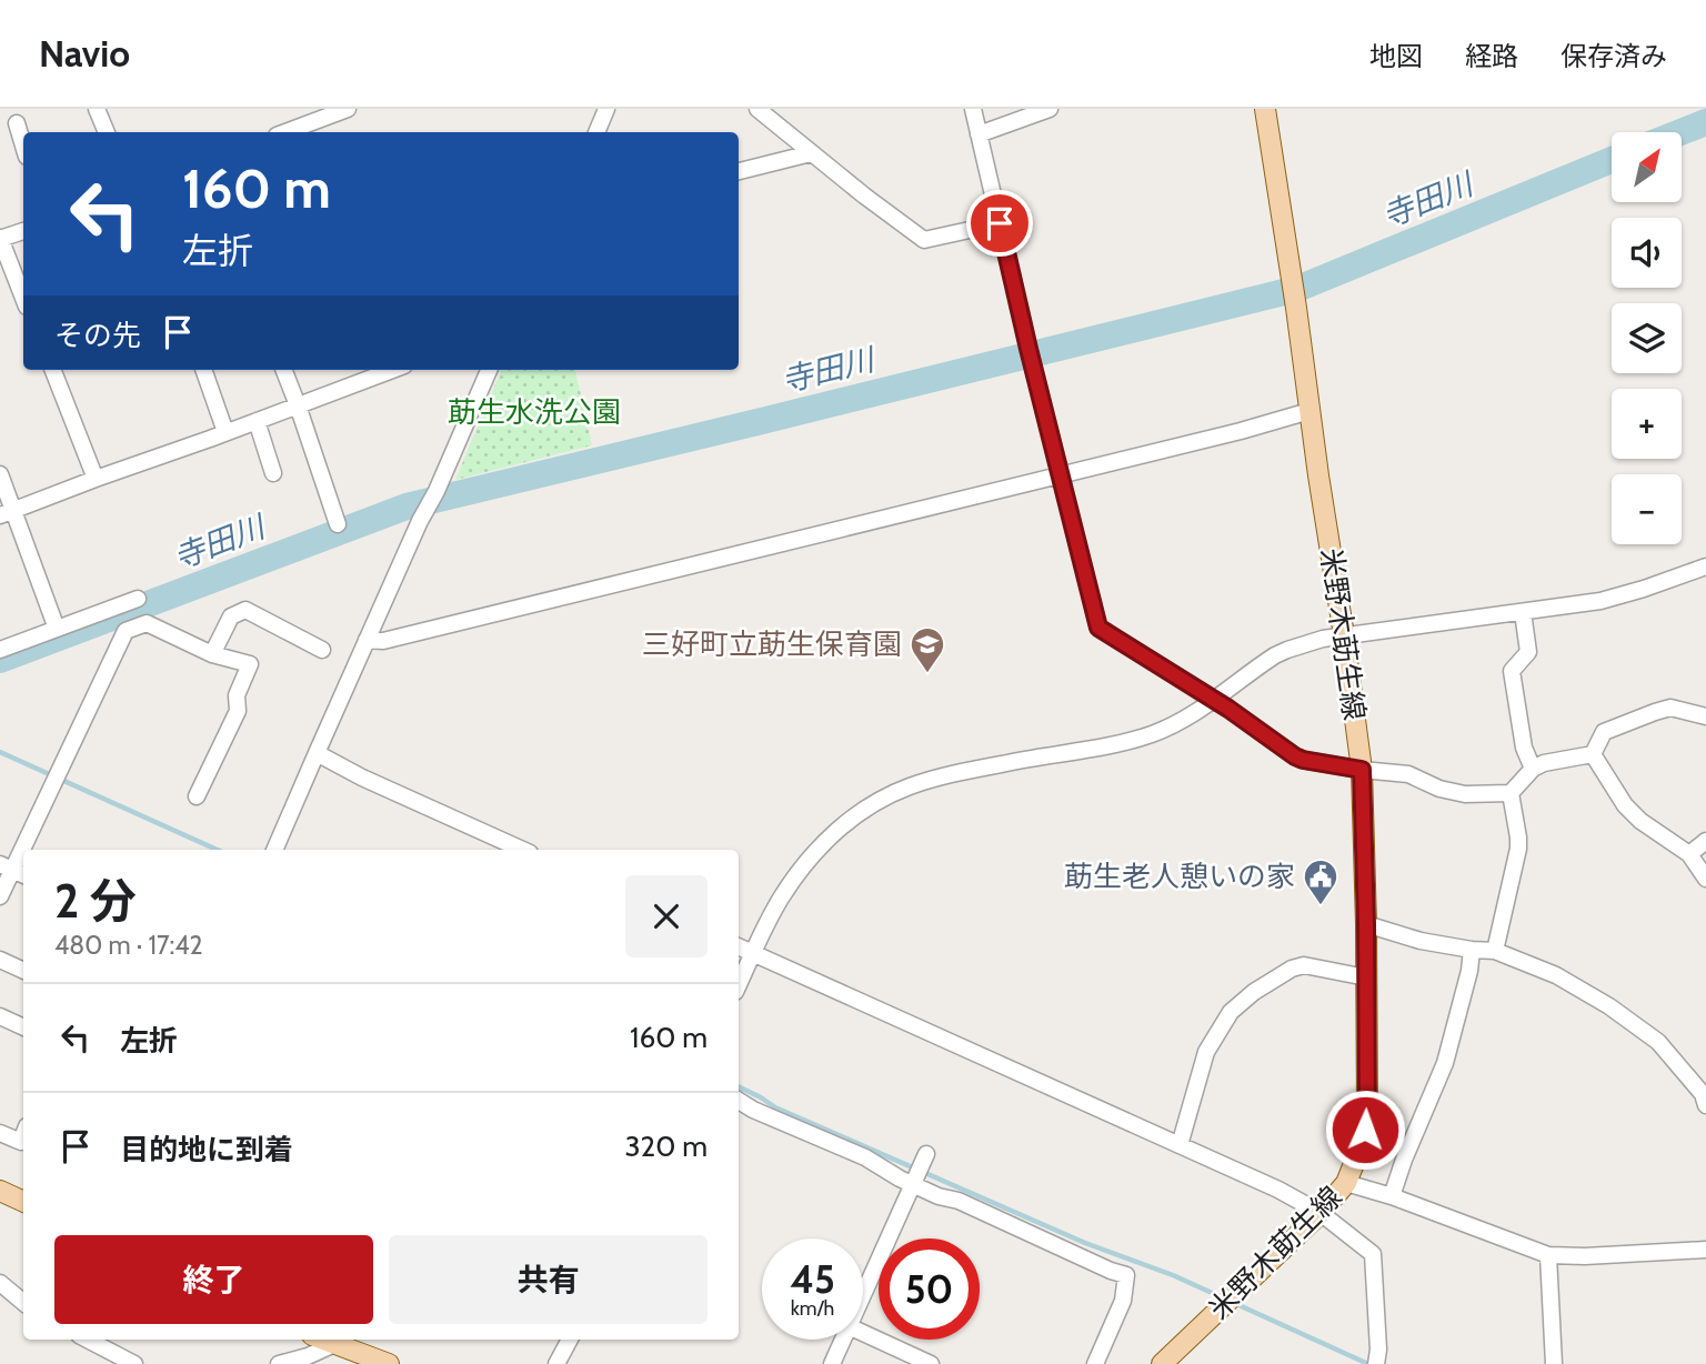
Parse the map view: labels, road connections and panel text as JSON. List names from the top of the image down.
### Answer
{
  "streets": {
    "main road": ["米野木莇生線"]
  },
  "water": ["寺田川"],
  "parks": ["莇生水洗公園"],
  "places": {
    "school or university": ["三好町立莇生保育園"],
    "public building": ["莇生老人憩いの家"]
  },
  "north": "top right",
  "page": {
    "header": "Navio",
    "nav": ["地図", "経路", "保存済み"],
    "map_buttons": ["+", "−"],
    "turn": ["160 m", "左折"],
    "then": "その先",
    "heading": ["2 分", "480 m · 17:42"],
    "list": [
      {
        "name": "左折",
        "value": "160 m"
      },
      {
        "name": "目的地に到着",
        "value": "320 m"
      }
    ],
    "buttons": ["終了", "共有"],
    "speed": "45 km/h",
    "limit": "50"
  }
}
